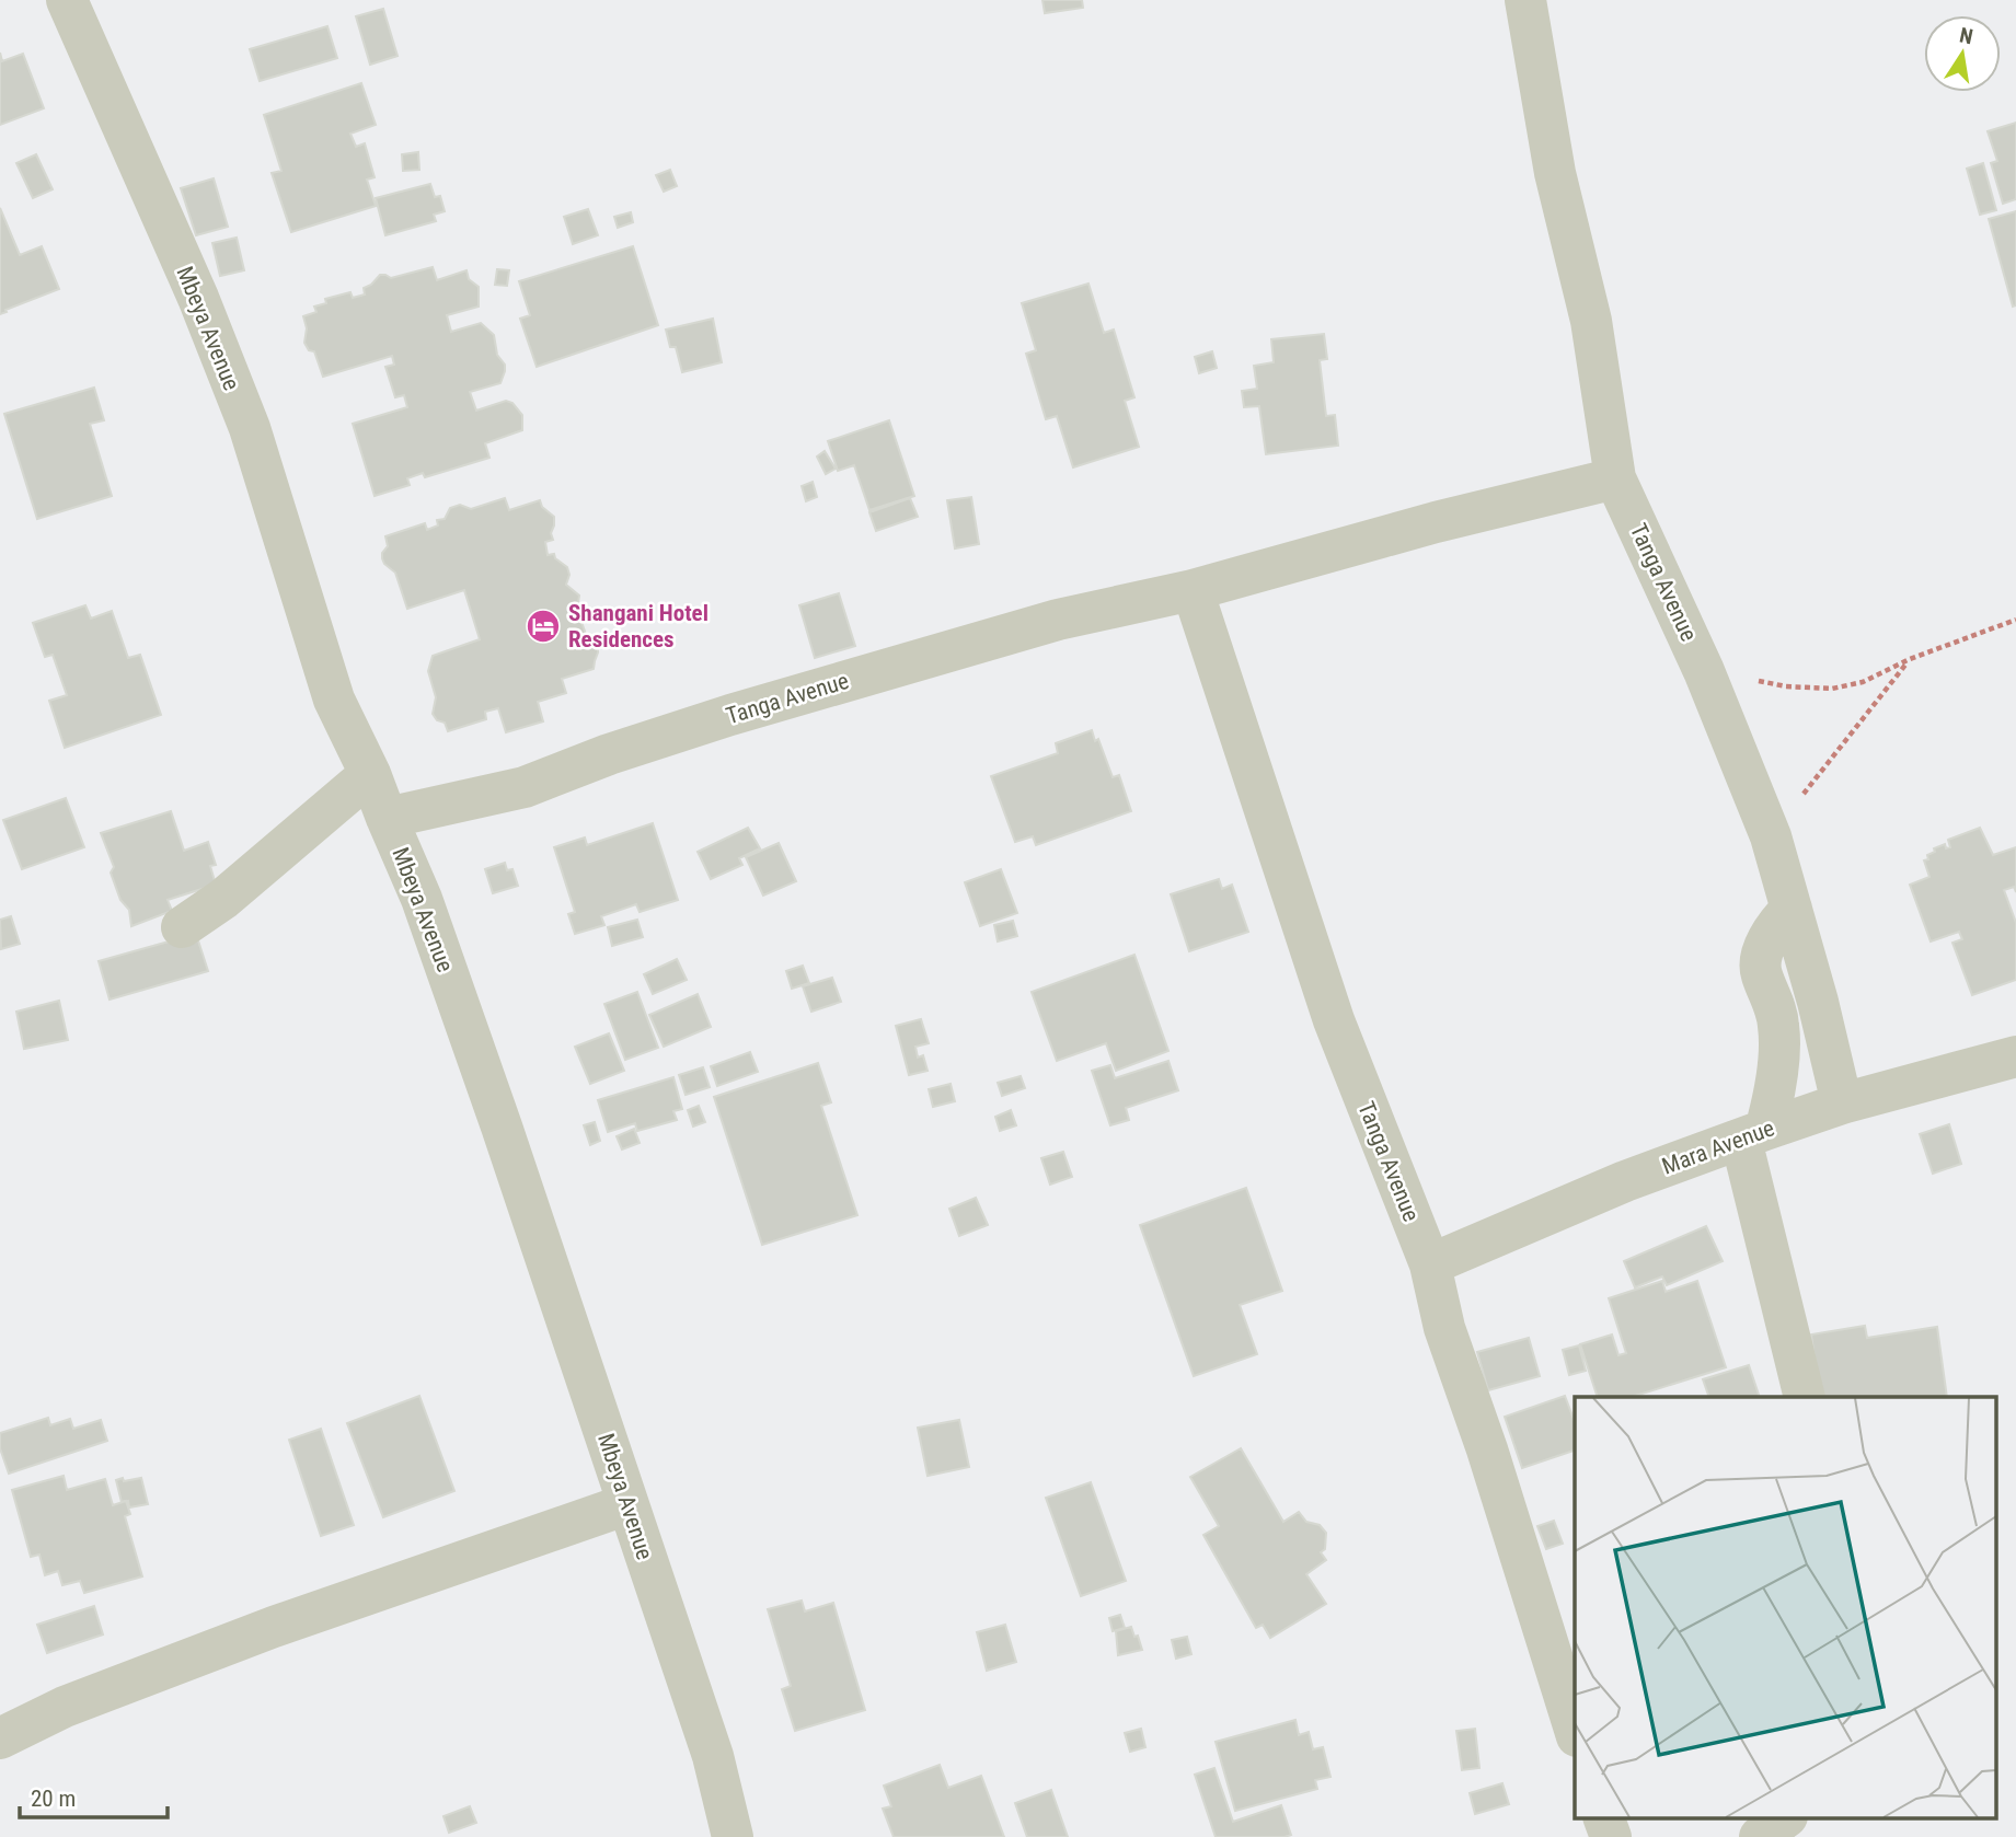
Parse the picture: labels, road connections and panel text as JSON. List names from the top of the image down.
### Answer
{
  "streets": {
    "street": ["Mbeya Avenue", "Tanga Avenue", "Mara Avenue"]
  },
  "crossings": [
    ["Mbeya Avenue", "Tanga Avenue"],
    ["Tanga Avenue", "Mara Avenue"]
  ],
  "places": {
    "hotel": ["Shangani Hotel Residences"]
  },
  "scale_bar": "20 m",
  "north": "top"
}
